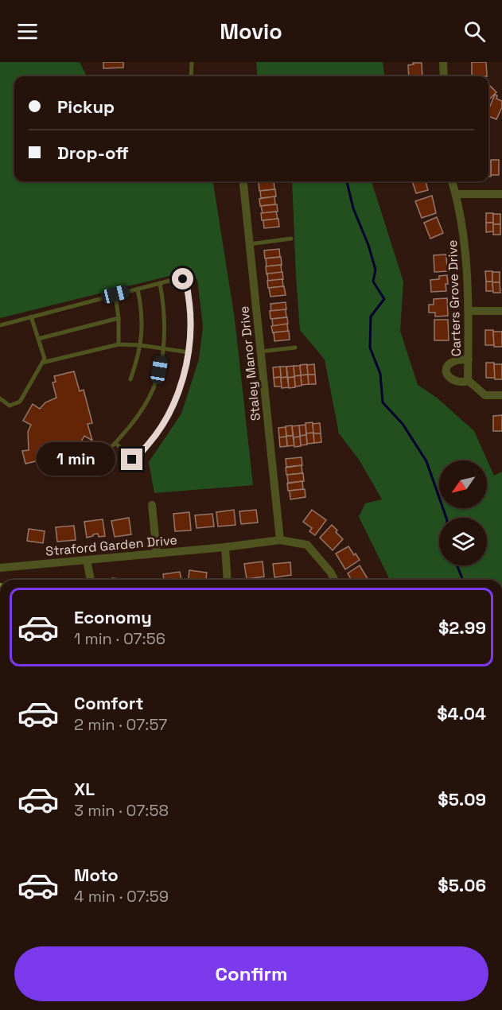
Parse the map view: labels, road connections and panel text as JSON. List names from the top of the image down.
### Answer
{
  "streets": {
    "street": ["Carters Grove Drive", "Staley Manor Drive", "Straford Garden Drive"]
  },
  "crossings": [
    ["Staley Manor Drive", "Straford Garden Drive"]
  ],
  "north": "bottom left",
  "page": {
    "header": "Movio",
    "banner": ["Pickup", "Drop-off"],
    "bubble": "1 min",
    "list": [
      {
        "name": "Economy",
        "note": "1 min · 07:56",
        "value": "$2.99"
      },
      {
        "name": "Comfort",
        "note": "2 min · 07:57",
        "value": "$4.04"
      },
      {
        "name": "XL",
        "note": "3 min · 07:58",
        "value": "$5.09"
      },
      {
        "name": "Moto",
        "note": "4 min · 07:59",
        "value": "$5.06"
      }
    ],
    "buttons": "Confirm"
  }
}
